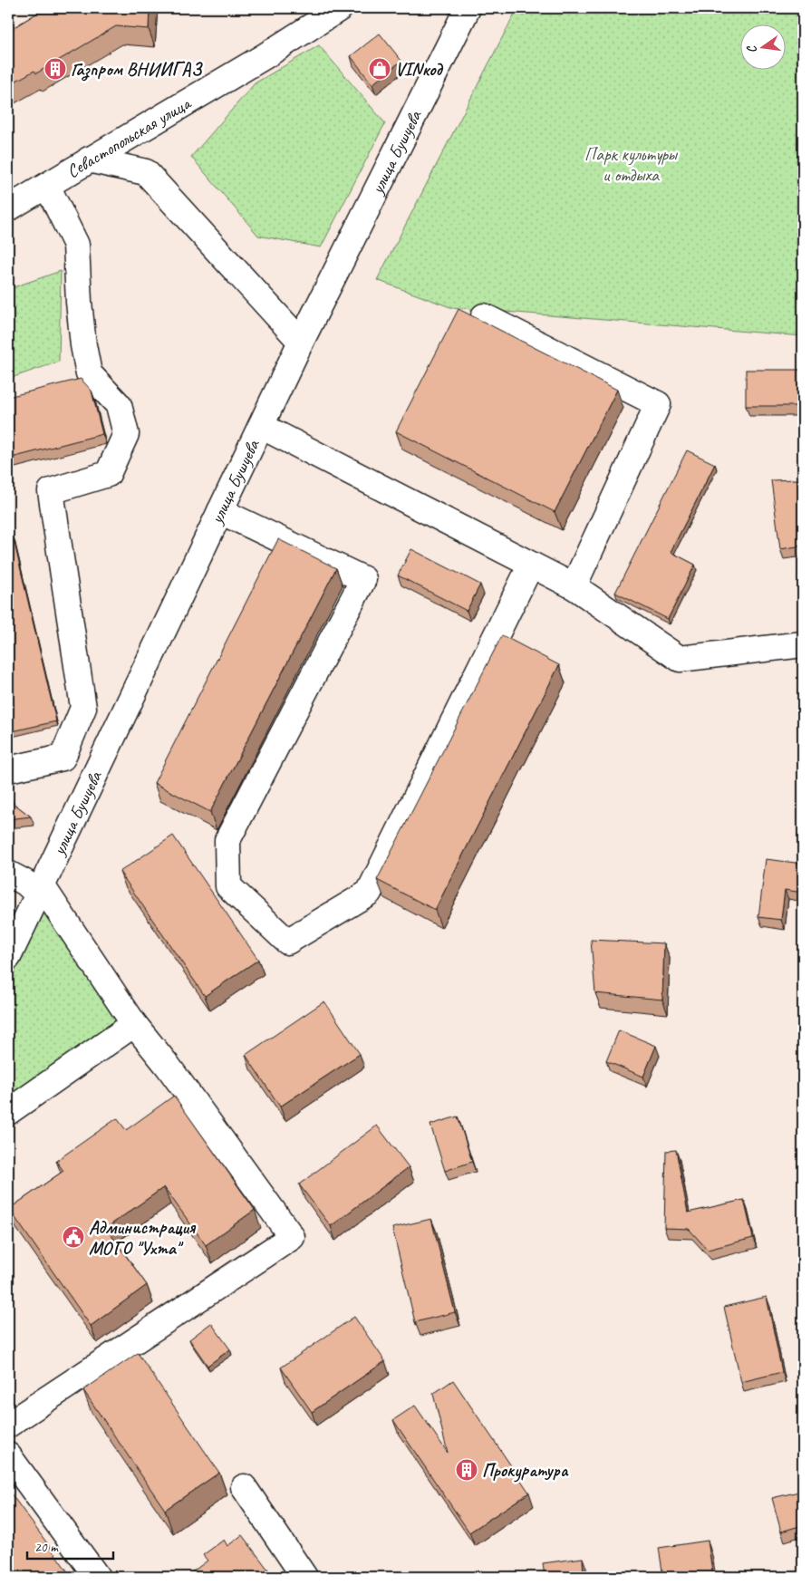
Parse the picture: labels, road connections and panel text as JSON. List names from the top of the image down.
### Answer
{
  "streets": {
    "street": ["Севастопольская улица", "улица Бушуева"]
  },
  "parks": ["Парк культуры и отдыха"],
  "places": {
    "building": ["Газпром ВНИИГАЗ", "Прокуратура"],
    "shop": ["VINкод"],
    "public building": ["Администрация МОГО \"Ухта\""]
  },
  "scale_bar": "20 m",
  "north": "left"
}
